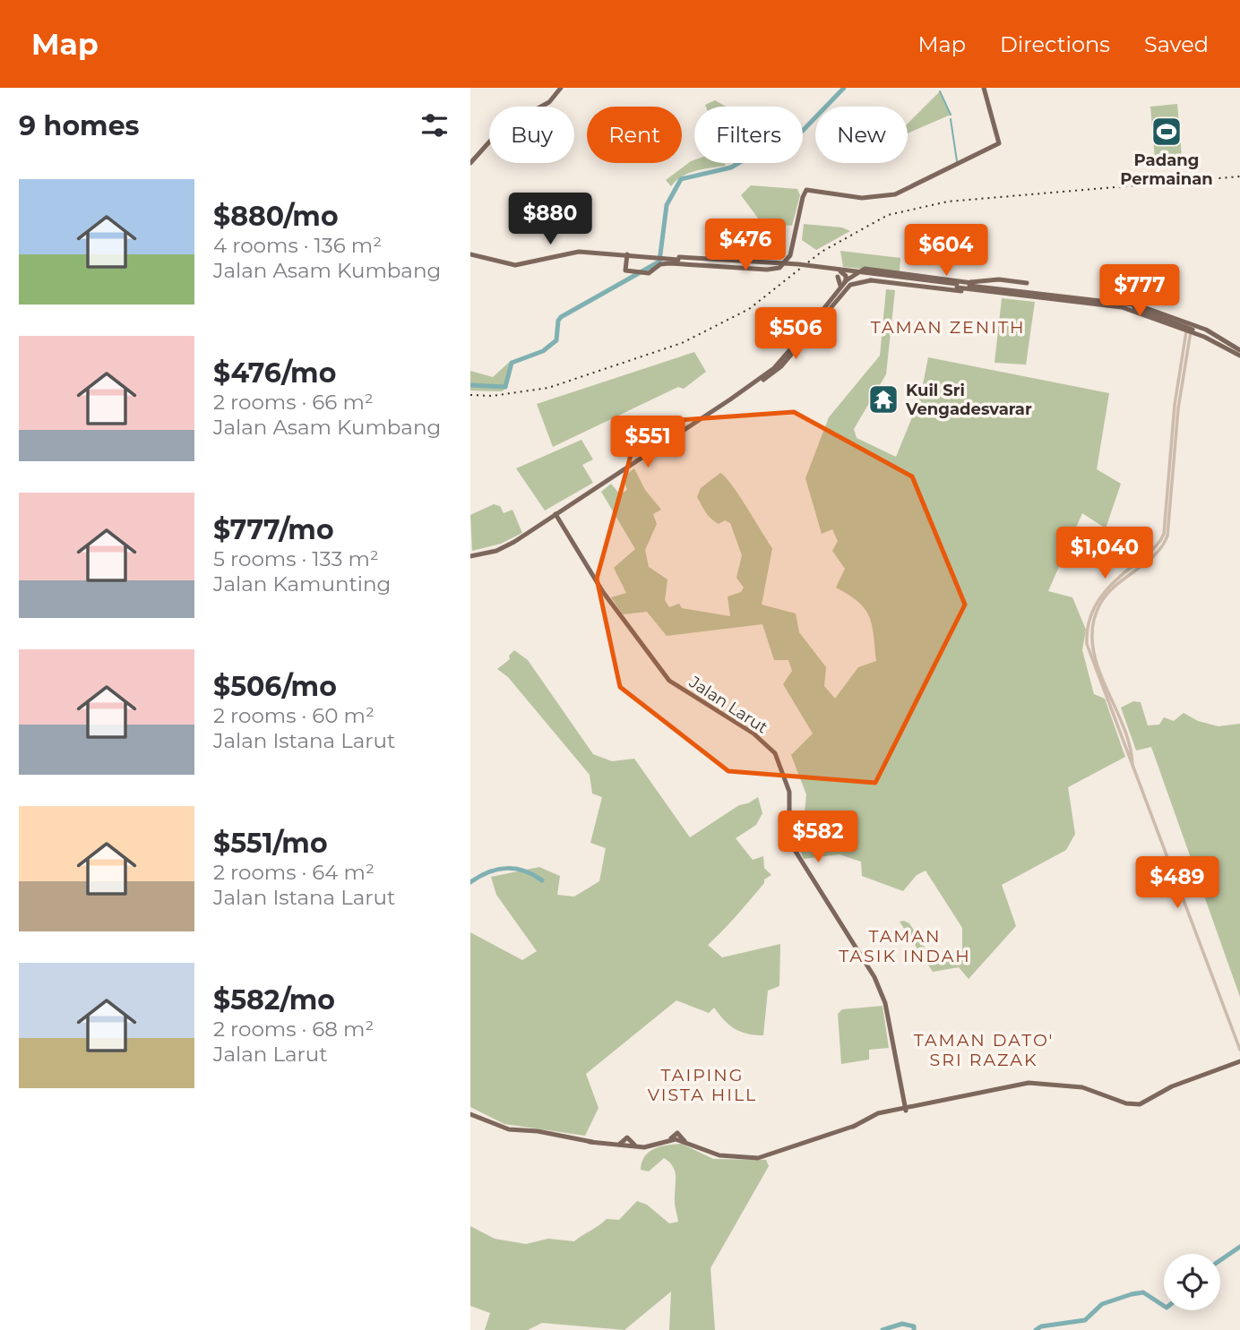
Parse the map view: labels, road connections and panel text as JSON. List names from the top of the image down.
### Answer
{
  "streets": {
    "main road": ["Jalan Larut"]
  },
  "districts": [
    "TAMAN ZENITH",
    "TAMAN TASIK INDAH",
    "TAMAN DATO' SRI RAZAK",
    "TAIPING VISTA HILL"
  ],
  "places": {
    "sports": ["Padang Permainan"],
    "temple": ["Kuil Sri Vengadesvarar"]
  },
  "page": {
    "header": "Map",
    "nav": ["Map", "Directions", "Saved"],
    "heading": "9 homes",
    "chip": [
      "Buy",
      "Rent",
      "Filters",
      "New"
    ],
    "list": [
      {
        "name": "$880/mo",
        "note": "4 rooms · 136 m² · Jalan Asam Kumbang"
      },
      {
        "name": "$476/mo",
        "note": "2 rooms · 66 m² · Jalan Asam Kumbang"
      },
      {
        "name": "$777/mo",
        "note": "5 rooms · 133 m² · Jalan Kamunting"
      },
      {
        "name": "$506/mo",
        "note": "2 rooms · 60 m² · Jalan Istana Larut"
      },
      {
        "name": "$551/mo",
        "note": "2 rooms · 64 m² · Jalan Istana Larut"
      },
      {
        "name": "$582/mo",
        "note": "2 rooms · 68 m² · Jalan Larut"
      }
    ],
    "price": [
      "$880",
      "$476",
      "$604",
      "$777",
      "$506",
      "$551",
      "$1,040",
      "$582",
      "$489"
    ]
  }
}
